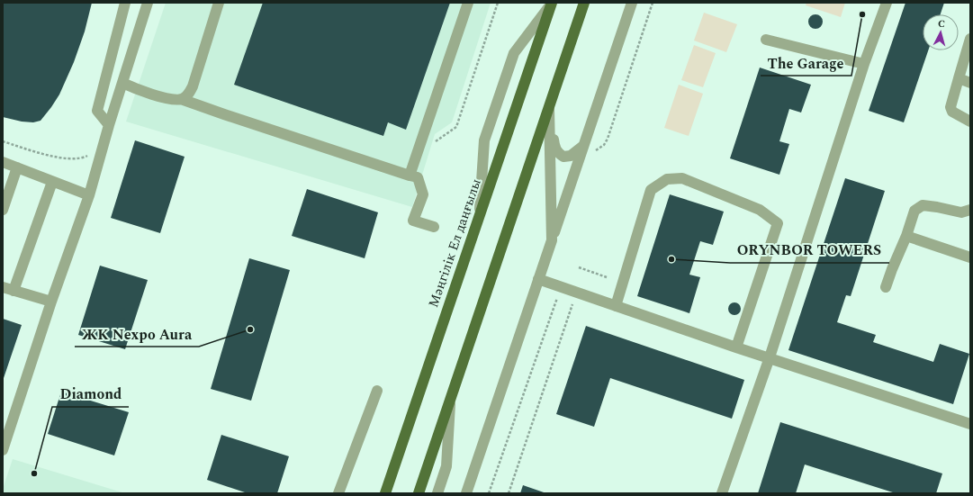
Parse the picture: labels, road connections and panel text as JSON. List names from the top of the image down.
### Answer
{
  "streets": {
    "main road": ["Мәңгілік Ел даңғылы"]
  },
  "places": [
    "The Garage",
    "ORYNBOR TOWERS",
    "ЖК Nexpo Aura",
    "Diamond"
  ],
  "north": "top"
}
